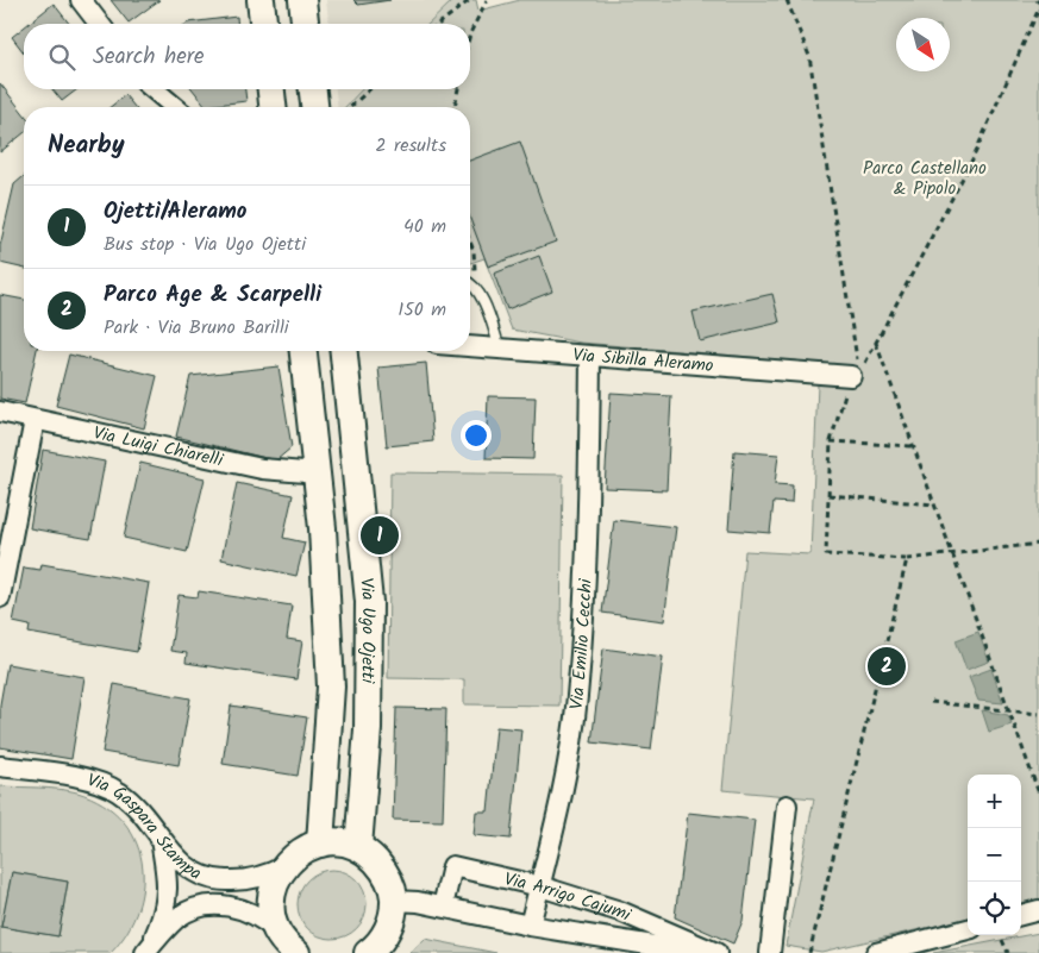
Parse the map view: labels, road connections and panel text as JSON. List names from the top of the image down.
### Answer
{
  "streets": {
    "main road": ["Via Ugo Ojetti"],
    "street": [
      "Via Sibilla Aleramo",
      "Via Luigi Chiarelli",
      "Via Emilio Cecchi",
      "Via Gaspara Stampa",
      "Via Arrigo Cajumi"
    ]
  },
  "crossings": [
    ["Via Sibilla Aleramo", "Via Emilio Cecchi"],
    ["Via Emilio Cecchi", "Via Arrigo Cajumi"]
  ],
  "parks": ["Parco Castellano & Pipolo"],
  "north": "bottom right",
  "page": {
    "search": "Search here",
    "heading": ["Nearby", "2 results"],
    "list": [
      {
        "mark": "1",
        "name": "Ojetti/Aleramo",
        "note": "Bus stop · Via Ugo Ojetti",
        "value": "40 m"
      },
      {
        "mark": "2",
        "name": "Parco Age & Scarpelli",
        "note": "Park · Via Bruno Barilli",
        "value": "150 m"
      }
    ],
    "pins": ["1", "2"],
    "map_buttons": ["+", "−"]
  }
}
